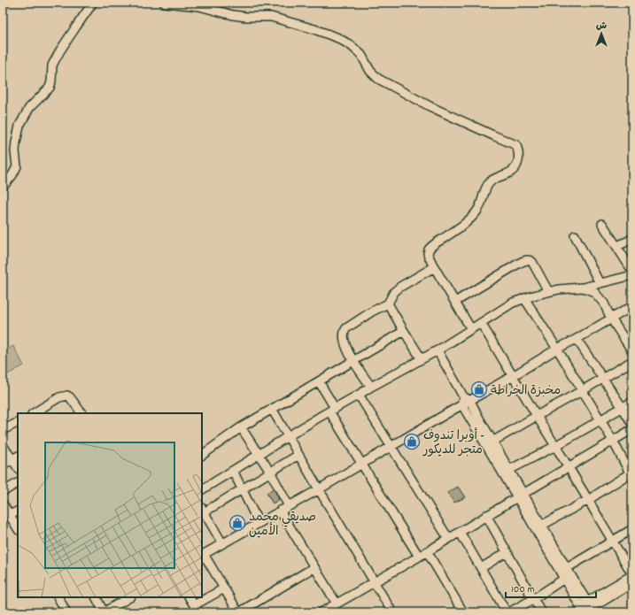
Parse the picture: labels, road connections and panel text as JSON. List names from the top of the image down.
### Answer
{
  "places": {
    "shop": ["مخبزة الخراطة", "أوبرا تندوف - متجر للديكور", "صديقي محمد الأمين"]
  },
  "scale_bar": "100 m",
  "north": "top"
}
